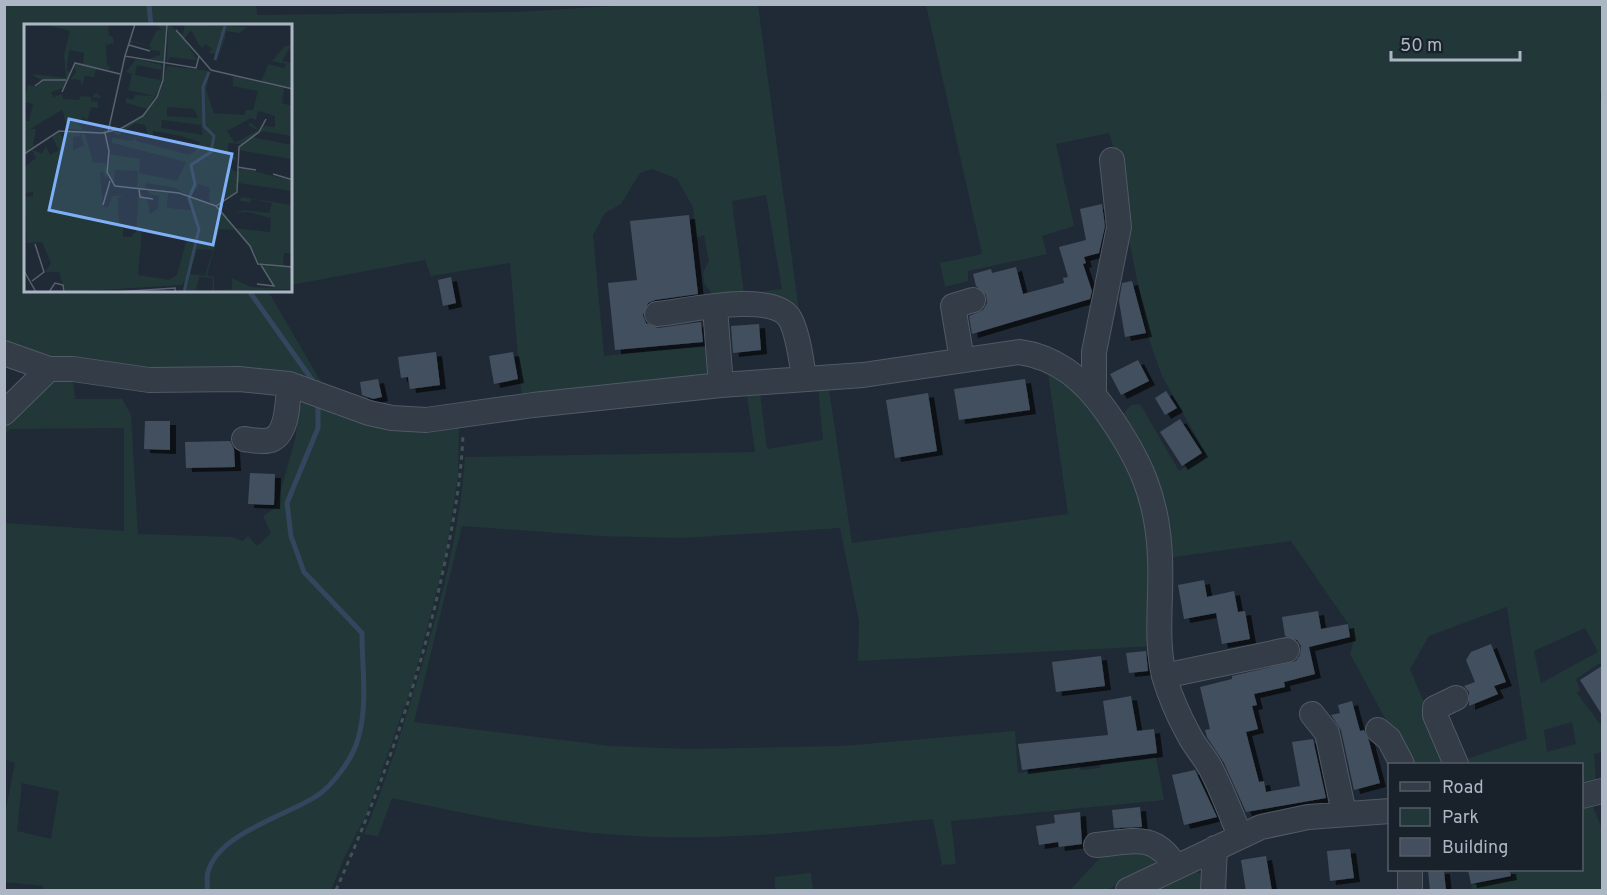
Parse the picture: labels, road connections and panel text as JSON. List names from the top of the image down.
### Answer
{
  "legend": ["Road", "Park", "Building"],
  "scale_bar": "50 m"
}
